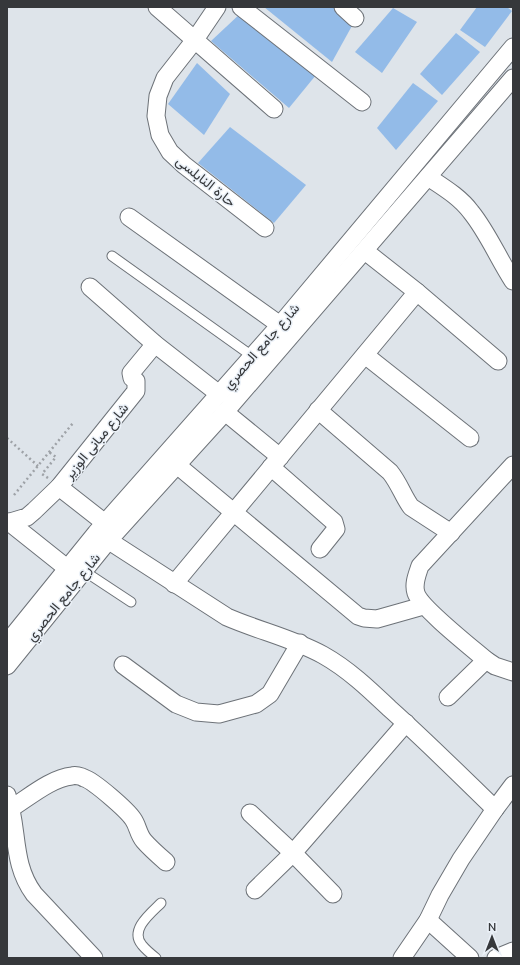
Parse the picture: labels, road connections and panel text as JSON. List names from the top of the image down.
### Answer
{
  "streets": {
    "street": ["حارة النابلسى", "شارع جامع الحصري", "شارع مبانى الوزير"]
  },
  "crossings": [
    ["شارع جامع الحصري", "شارع مبانى الوزير"]
  ],
  "north": "top"
}
